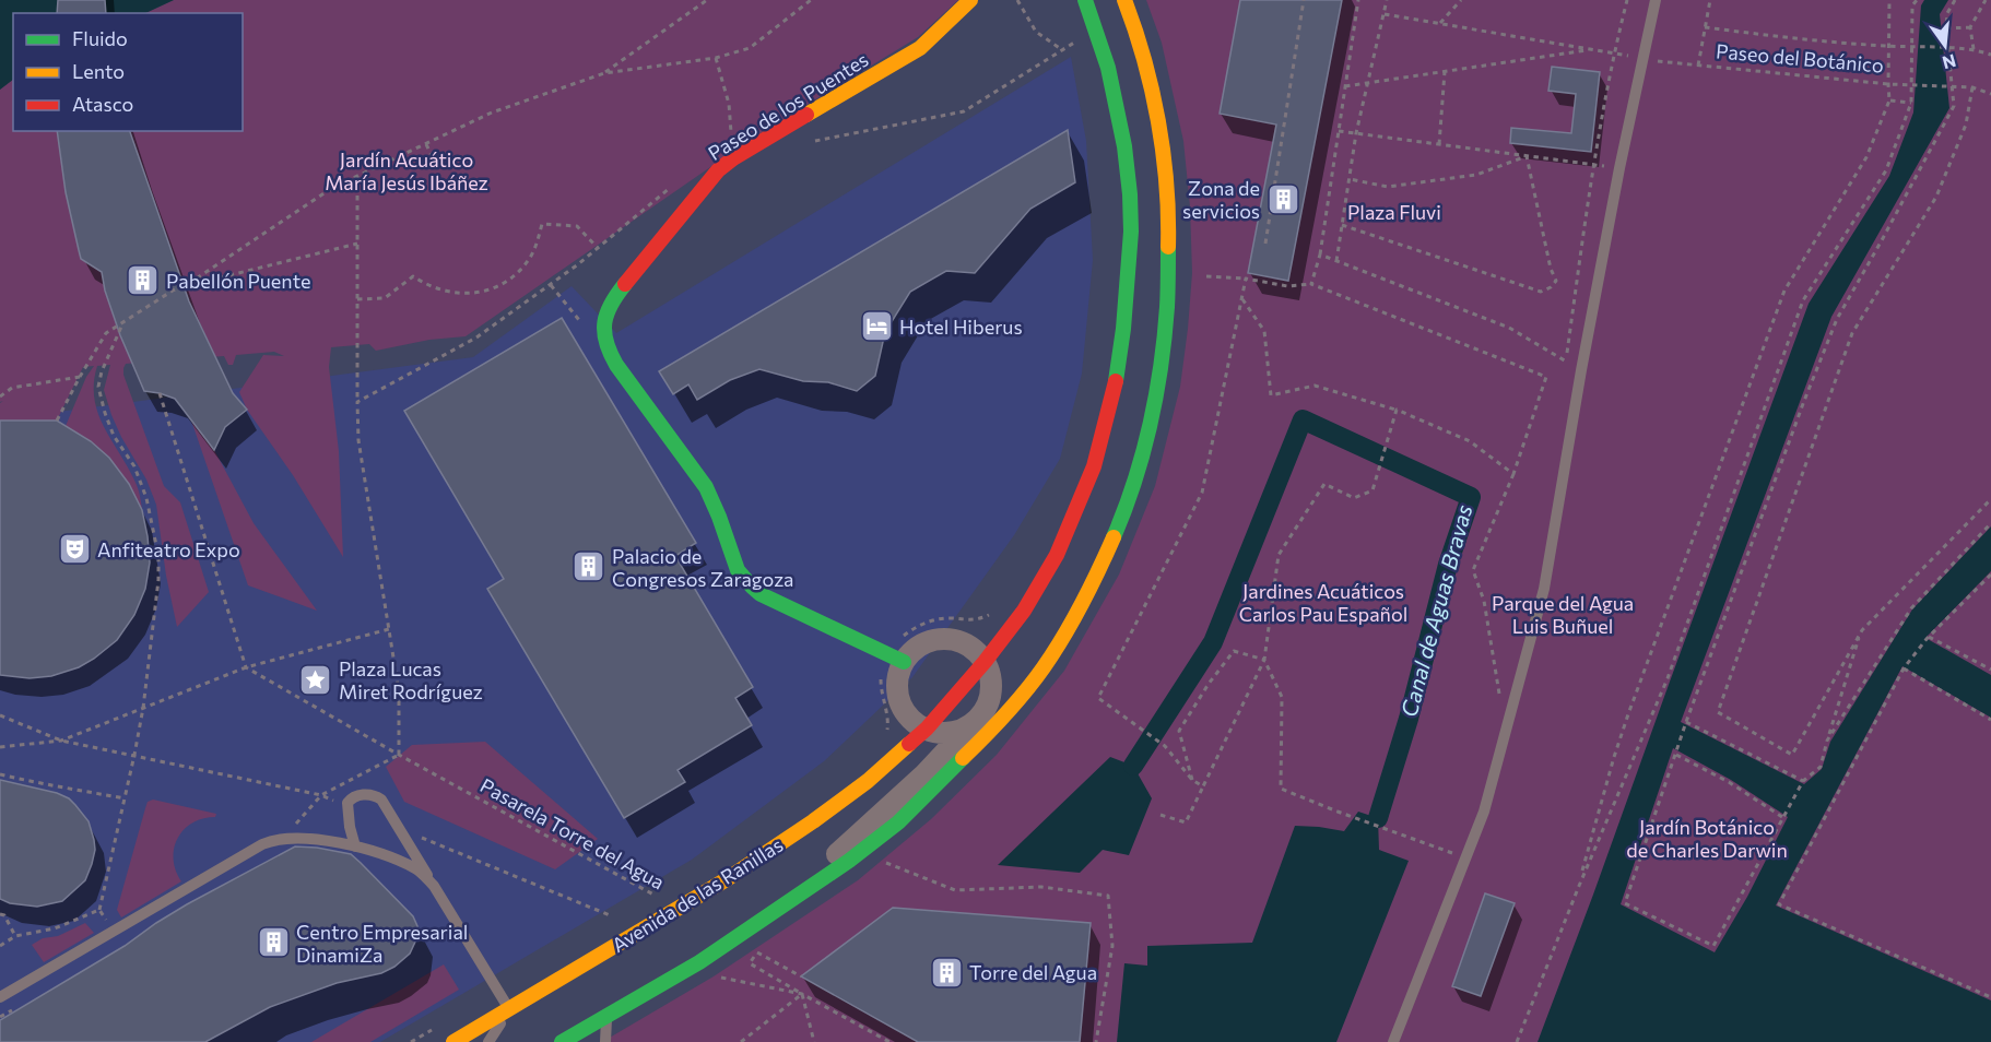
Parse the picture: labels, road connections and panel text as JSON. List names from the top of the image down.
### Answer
{
  "streets": {
    "main road": ["Paseo de los Puentes", "Avenida de las Ranillas"],
    "path": ["Paseo del Botánico", "Pasarela Torre del Agua"]
  },
  "crossings": [
    ["Paseo de los Puentes", "Avenida de las Ranillas"]
  ],
  "water": ["Canal de Aguas Bravas"],
  "parks": [
    "Jardín Acuático María Jesús Ibáñez",
    "Plaza Fluvi",
    "Jardines Acuáticos Carlos Pau Español",
    "Parque del Agua Luis Buñuel",
    "Jardín Botánico de Charles Darwin"
  ],
  "places": {
    "building": [
      "Zona de servicios",
      "Pabellón Puente",
      "Palacio de Congresos Zaragoza",
      "Centro Empresarial DinamiZa",
      "Torre del Agua"
    ],
    "hotel": ["Hotel Hiberus"],
    "theatre": ["Anfiteatro Expo"],
    "place": ["Plaza Lucas Miret Rodríguez"]
  },
  "legend": ["Fluido", "Lento", "Atasco"],
  "north": "bottom"
}
